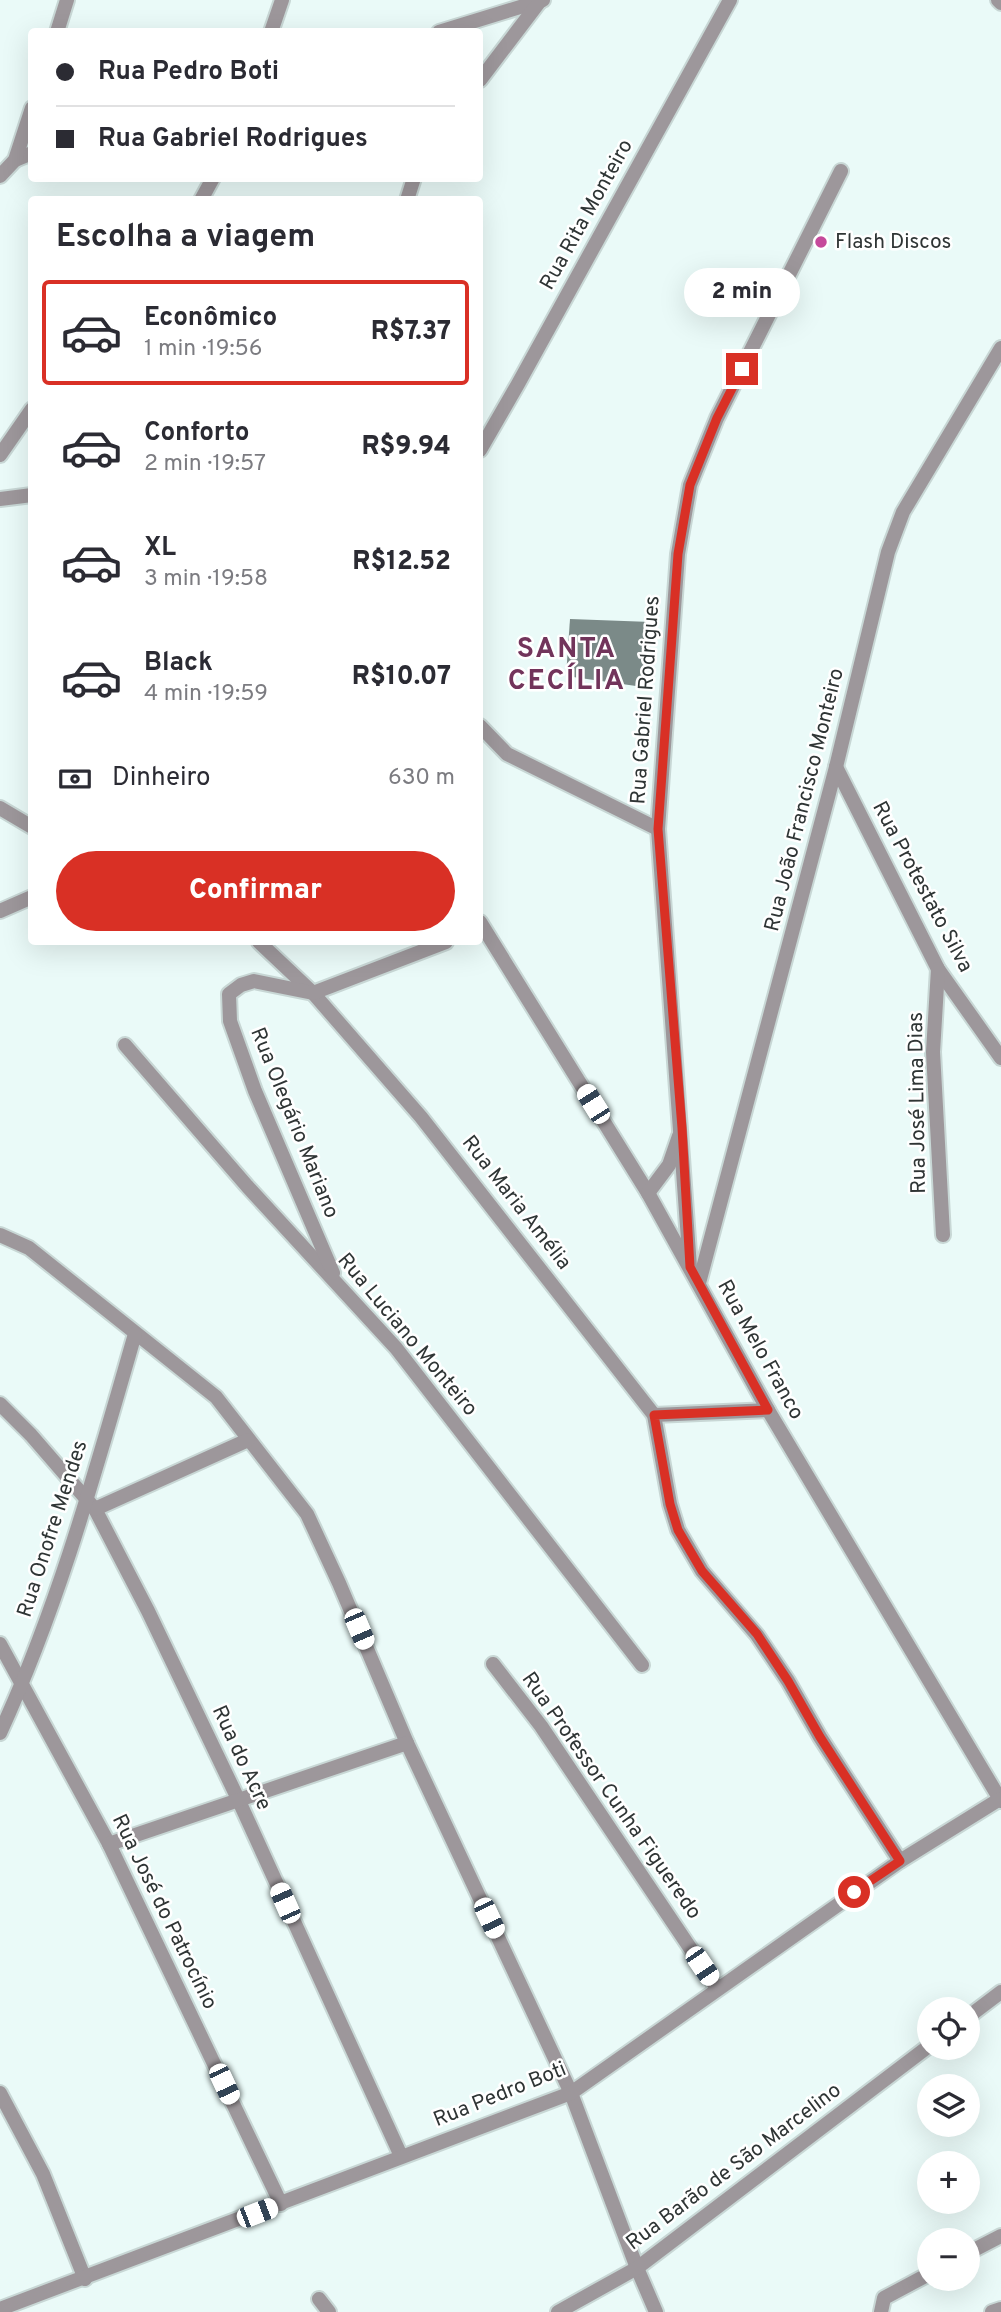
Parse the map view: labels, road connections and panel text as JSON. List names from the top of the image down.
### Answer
{
  "streets": {
    "street": [
      "Rua Rita Monteiro",
      "Rua Gabriel Rodrigues",
      "Rua João Francisco Monteiro",
      "Rua Protestato Silva",
      "Rua José Lima Dias",
      "Rua Olegário Mariano",
      "Rua Maria Amélia",
      "Rua Luciano Monteiro",
      "Rua Melo Franco",
      "Rua Onofre Mendes",
      "Rua do Acre",
      "Rua Professor Cunha Figueredo",
      "Rua José do Patrocínio",
      "Rua Pedro Boti",
      "Rua Barão de São Marcelino"
    ]
  },
  "crossings": [
    ["Rua Gabriel Rodrigues", "Rua Melo Franco"],
    ["Rua João Francisco Monteiro", "Rua Protestato Silva"],
    ["Rua João Francisco Monteiro", "Rua Melo Franco"],
    ["Rua Protestato Silva", "Rua José Lima Dias"],
    ["Rua Olegário Mariano", "Rua Maria Amélia"],
    ["Rua Olegário Mariano", "Rua Luciano Monteiro"],
    ["Rua Melo Franco", "Rua Pedro Boti"],
    ["Rua Onofre Mendes", "Rua do Acre"],
    ["Rua Onofre Mendes", "Rua José do Patrocínio"],
    ["Rua do Acre", "Rua Pedro Boti"],
    ["Rua Professor Cunha Figueredo", "Rua Pedro Boti"],
    ["Rua José do Patrocínio", "Rua Pedro Boti"]
  ],
  "districts": ["SANTA CECÍLIA"],
  "places": ["Flash Discos"],
  "page": {
    "banner": ["Rua Pedro Boti", "Rua Gabriel Rodrigues"],
    "heading": "Escolha a viagem",
    "bubble": "2 min",
    "list": [
      {
        "name": "Econômico",
        "note": "1 min · 19:56",
        "value": "R$7.37"
      },
      {
        "name": "Conforto",
        "note": "2 min · 19:57",
        "value": "R$9.94"
      },
      {
        "name": "XL",
        "note": "3 min · 19:58",
        "value": "R$12.52"
      },
      {
        "name": "Black",
        "note": "4 min · 19:59",
        "value": "R$10.07"
      }
    ],
    "pay": ["Dinheiro", "630 m"],
    "buttons": "Confirmar",
    "map_buttons": ["+", "−"]
  }
}
